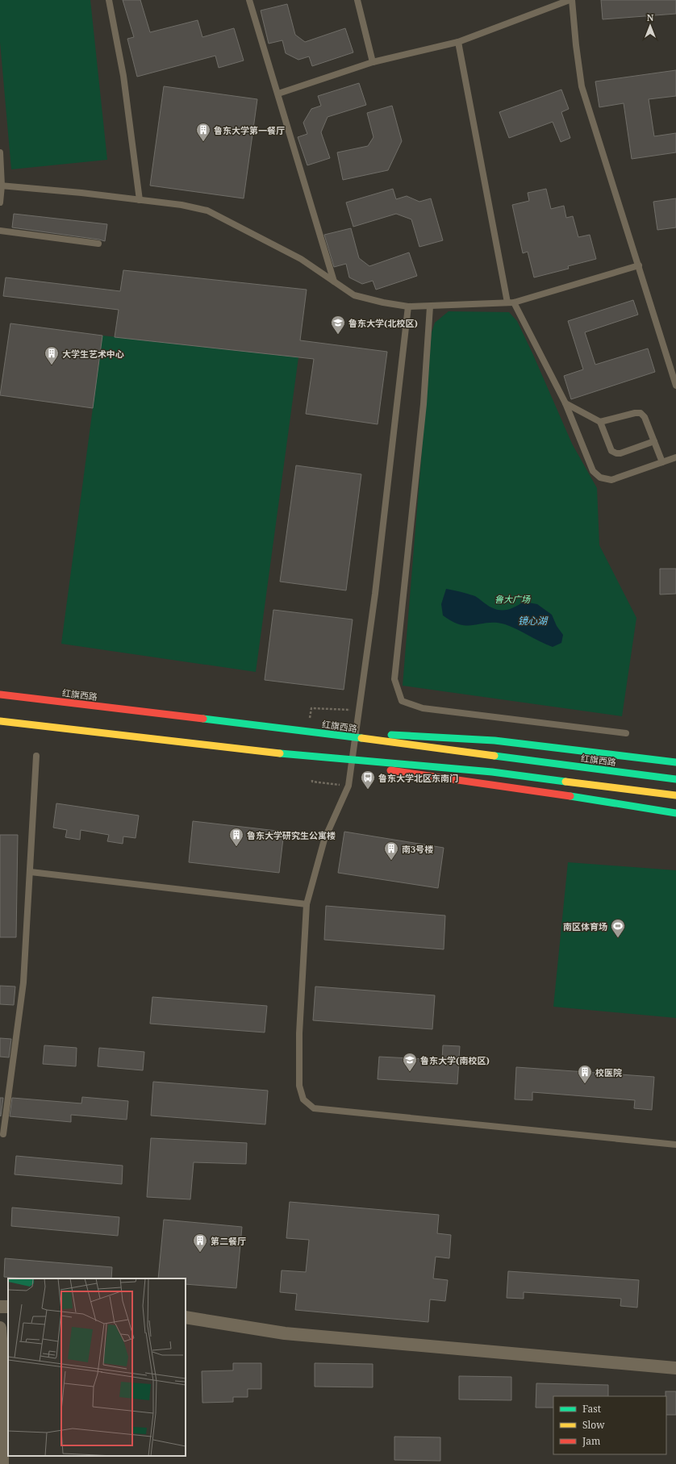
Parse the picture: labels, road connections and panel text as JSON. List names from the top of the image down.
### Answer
{
  "streets": {
    "main road": ["红旗西路"]
  },
  "water": ["镜心湖"],
  "parks": ["鲁大广场"],
  "places": {
    "building": [
      "鲁东大学第一餐厅",
      "大学生艺术中心",
      "鲁东大学研究生公寓楼",
      "南3号楼",
      "校医院",
      "第二餐厅"
    ],
    "school or university": ["鲁东大学(北校区)", "鲁东大学(南校区)"],
    "bus stop": ["鲁东大学北区东南门"],
    "sports": ["南区体育场"]
  },
  "legend": ["Fast", "Slow", "Jam"],
  "north": "top"
}
